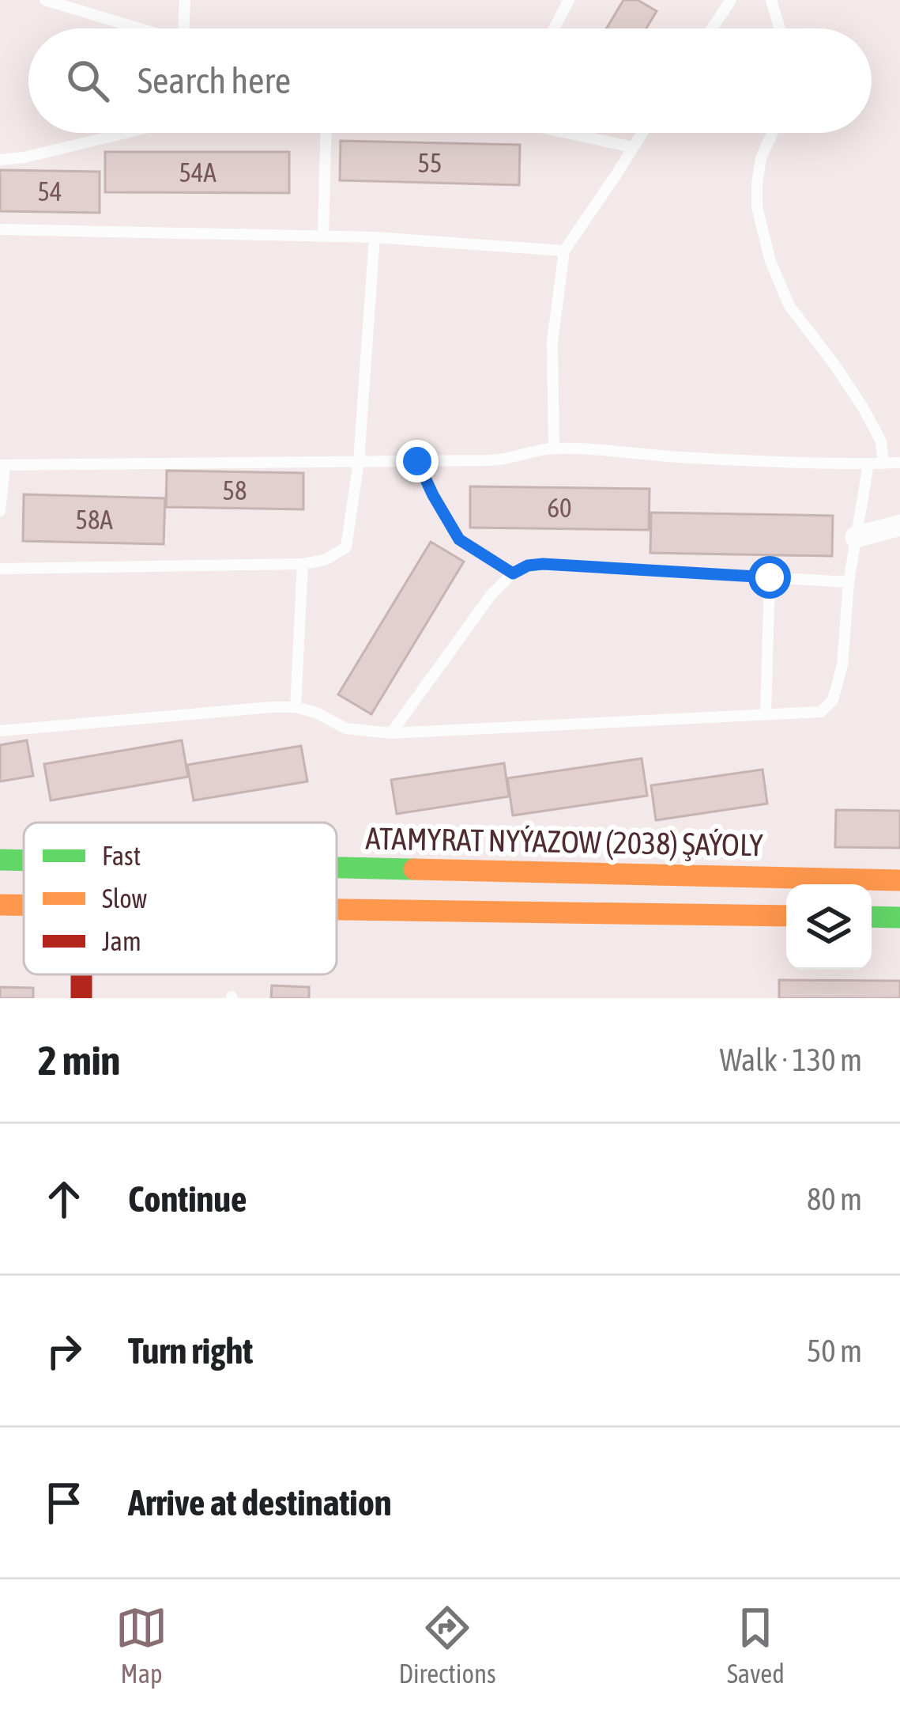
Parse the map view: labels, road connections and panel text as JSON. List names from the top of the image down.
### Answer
{
  "streets": {
    "main road": ["ATAMYRAT NYÝAZOW (2038) ŞAÝOLY"]
  },
  "house_numbers": [
    "55",
    "54A",
    "54",
    "58",
    "60",
    "58A"
  ],
  "legend": ["Fast", "Slow", "Jam"],
  "page": {
    "search": "Search here",
    "heading": ["2 min", "Walk · 130 m"],
    "list": [
      ["Continue", "80 m"],
      ["Turn right", "50 m"],
      "Arrive at destination"
    ],
    "nav": ["Map", "Directions", "Saved"]
  }
}
